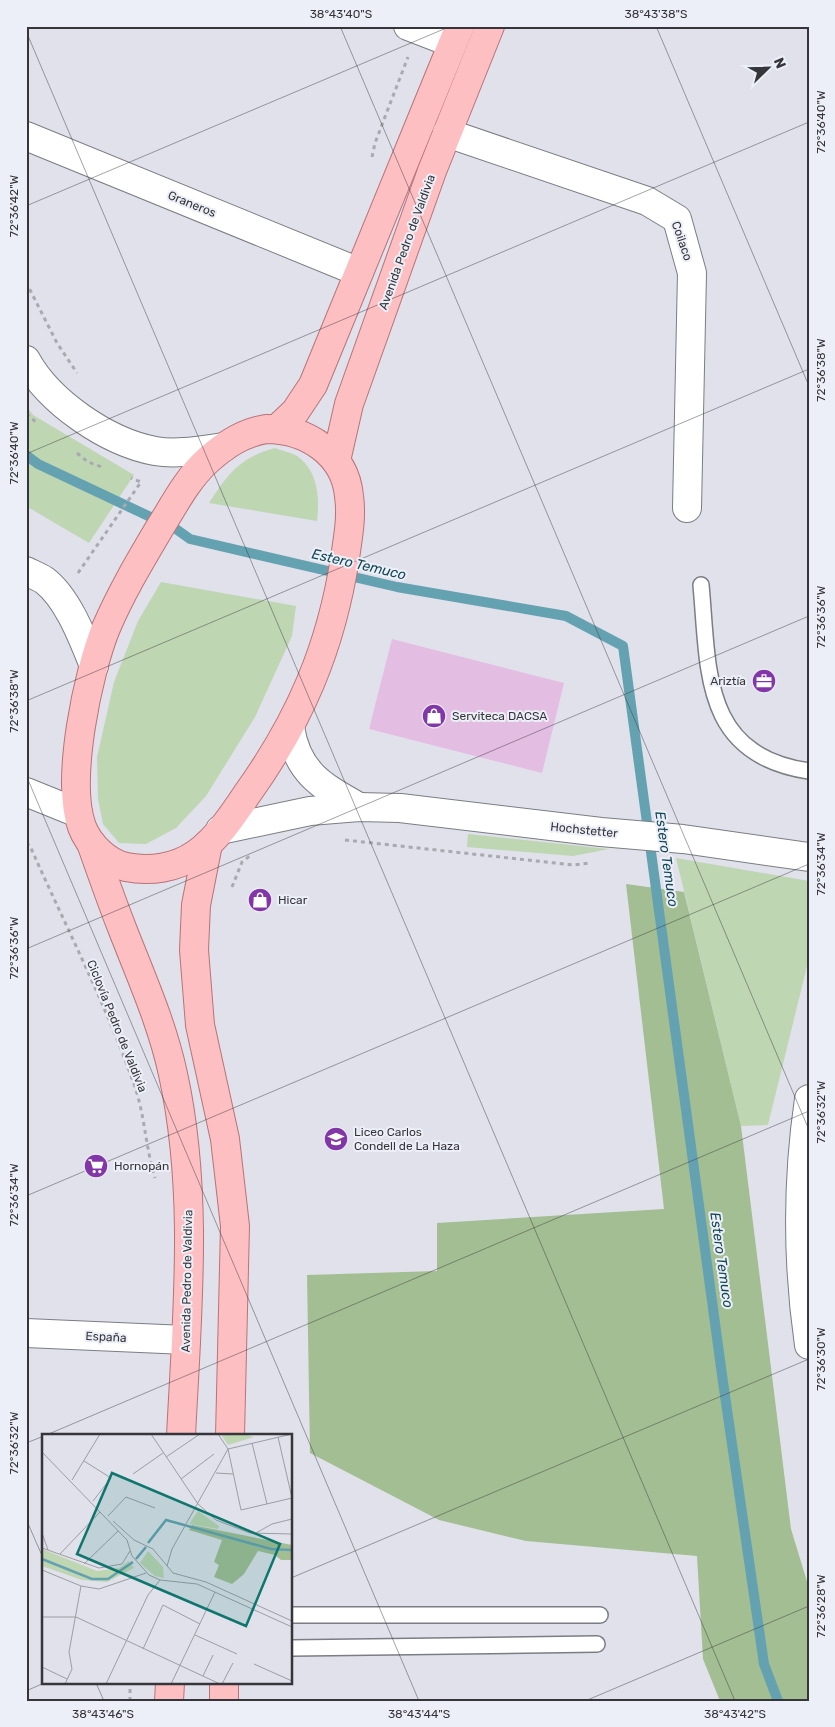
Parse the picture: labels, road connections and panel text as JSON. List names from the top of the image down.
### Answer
{
  "streets": {
    "main road": ["Avenida Pedro de Valdivia"],
    "street": [
      "Graneros",
      "Coilaco",
      "Hochstetter",
      "España"
    ],
    "path": ["Ciclovía Pedro de Valdivia"]
  },
  "crossings": [
    ["Coilaco", "Avenida Pedro de Valdivia"],
    ["Avenida Pedro de Valdivia", "Hochstetter"],
    ["Avenida Pedro de Valdivia", "España"]
  ],
  "water": ["Estero Temuco"],
  "places": {
    "office": ["Ariztía"],
    "shop": ["Serviteca DACSA", "Hicar"],
    "school or university": ["Liceo Carlos Condell de La Haza"],
    "supermarket": ["Hornopán"]
  },
  "north": "top right",
  "coordinates": [
    "38°43'40\"S",
    "38°43'38\"S",
    "72°36'40\"W",
    "72°36'42\"W",
    "72°36'38\"W",
    "72°36'36\"W",
    "72°36'34\"W",
    "72°36'32\"W",
    "72°36'30\"W",
    "72°36'28\"W",
    "38°43'46\"S",
    "38°43'44\"S",
    "38°43'42\"S"
  ]
}
